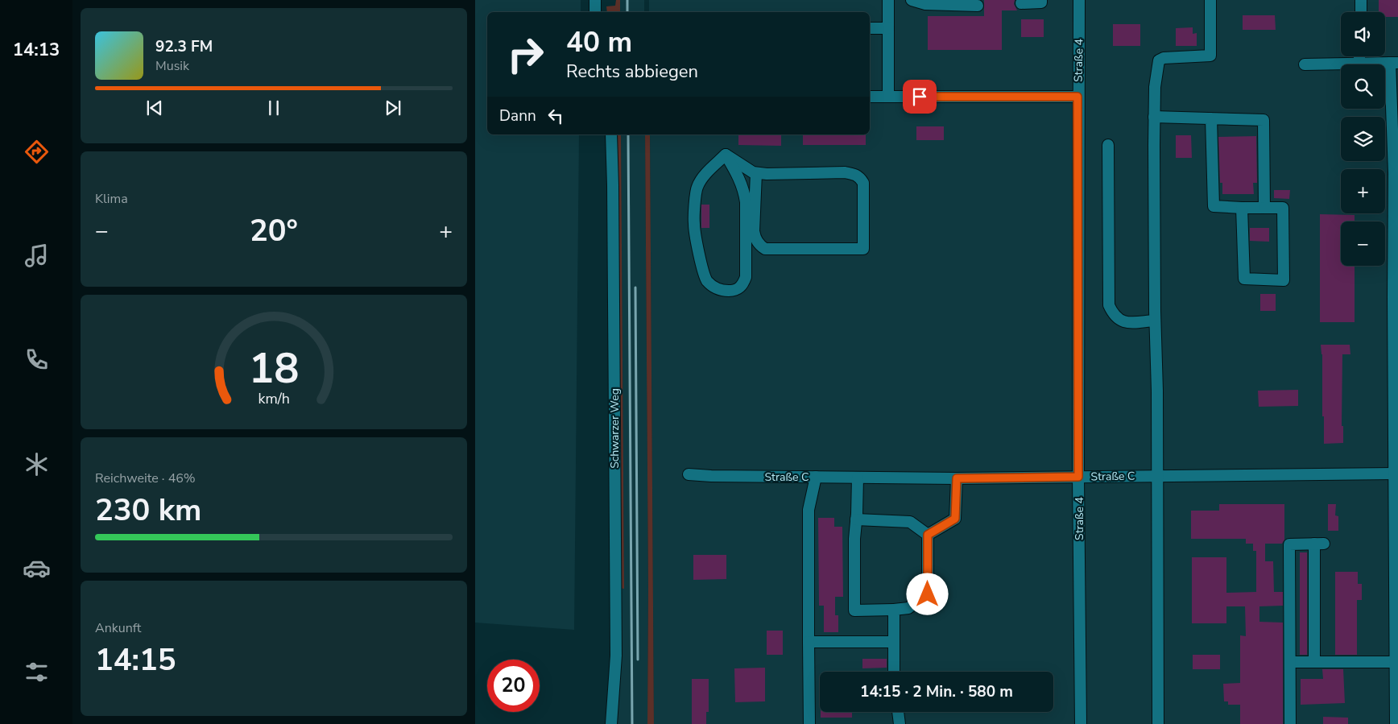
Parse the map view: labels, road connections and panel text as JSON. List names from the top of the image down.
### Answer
{
  "streets": {
    "street": ["Straße 4", "Schwarzer Weg", "Straße C"]
  },
  "crossings": [
    ["Straße 4", "Straße C"]
  ],
  "page": {
    "tabs": "14:13",
    "map_buttons": ["+", "−"],
    "turn": ["40 m", "Rechts abbiegen"],
    "song": ["92.3 FM", "Musik"],
    "then": "Dann",
    "tile": [
      "Klima",
      ["Reichweite · 46%", "230 km"],
      ["Ankunft", "14:15"]
    ],
    "heat": ["−", "20°", "+"],
    "limit": "20",
    "trip": "14:15 · 2 Min. · 580 m",
    "gauge": ["18", "km/h"]
  }
}
